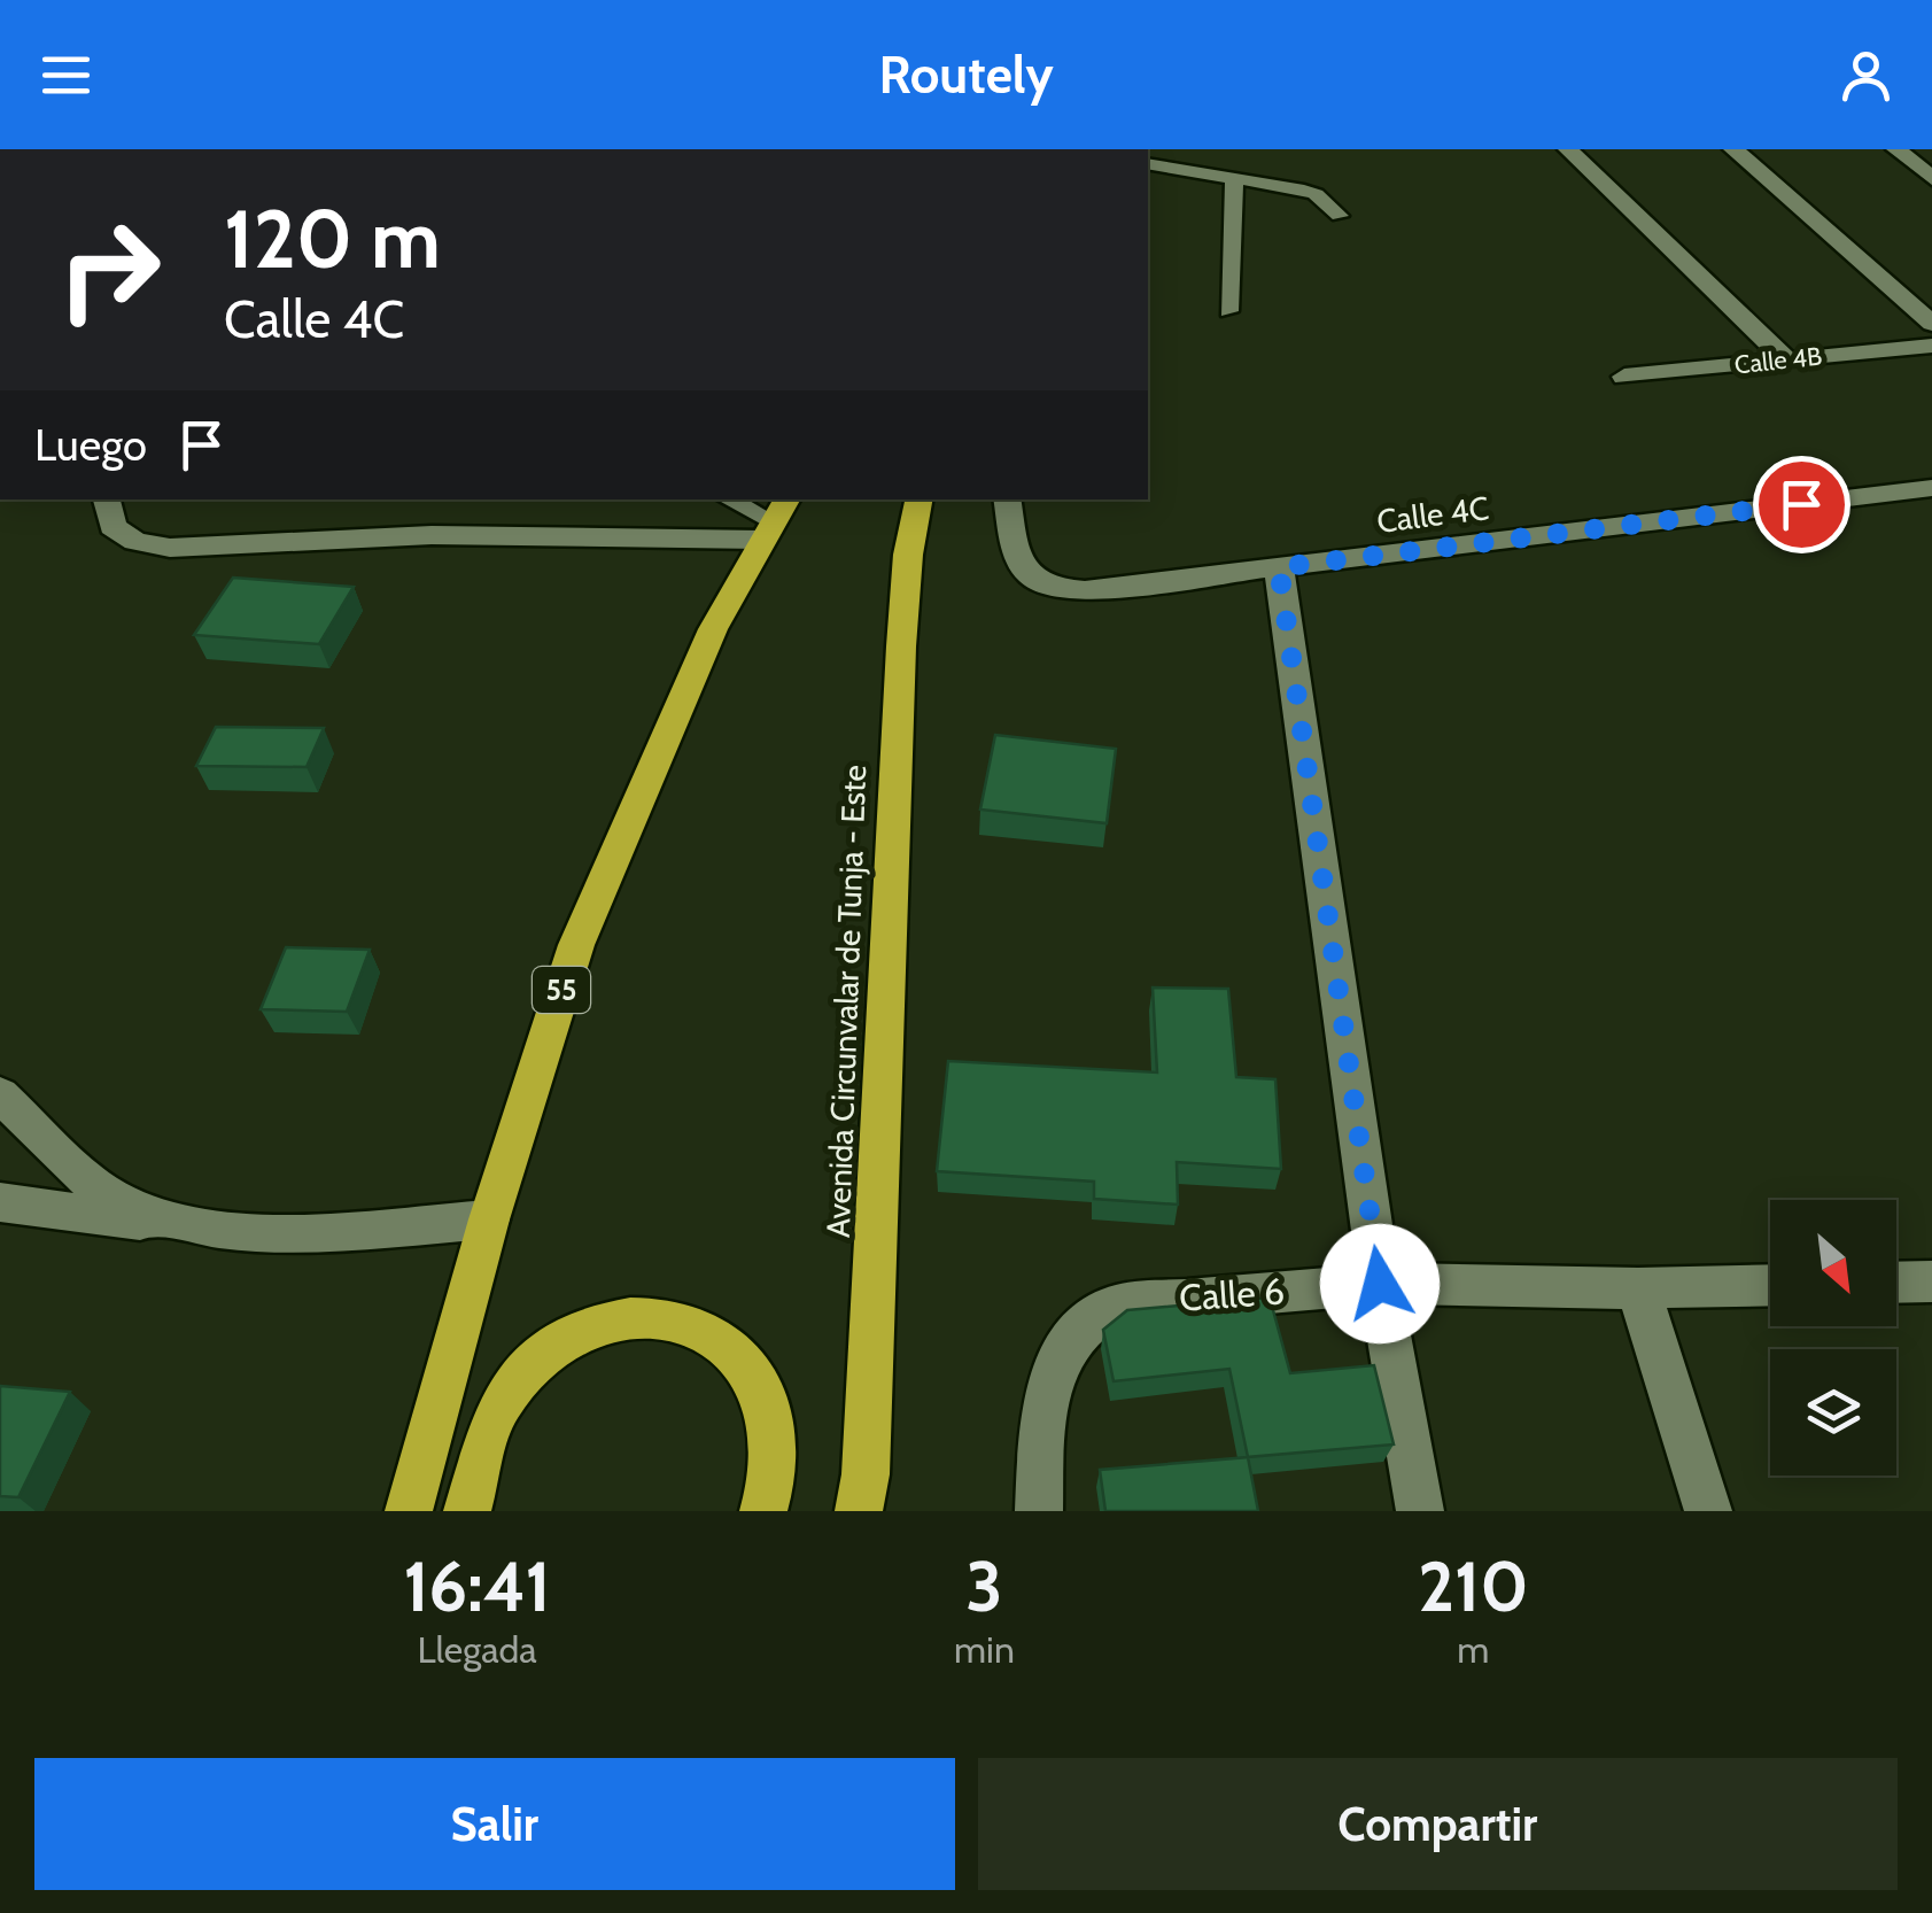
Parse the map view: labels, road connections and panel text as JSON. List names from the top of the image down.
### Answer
{
  "streets": {
    "highway": ["55", "Avenida Circunvalar de Tunja - Este"],
    "street": ["Calle 4B", "Calle 4C", "Calle 6"]
  },
  "north": "bottom right",
  "page": {
    "header": "Routely",
    "turn": ["120 m", "Calle 4C"],
    "then": "Luego",
    "eta": [
      "16:41",
      "Llegada",
      "3",
      "min",
      "210",
      "m"
    ],
    "buttons": ["Salir", "Compartir"]
  }
}
